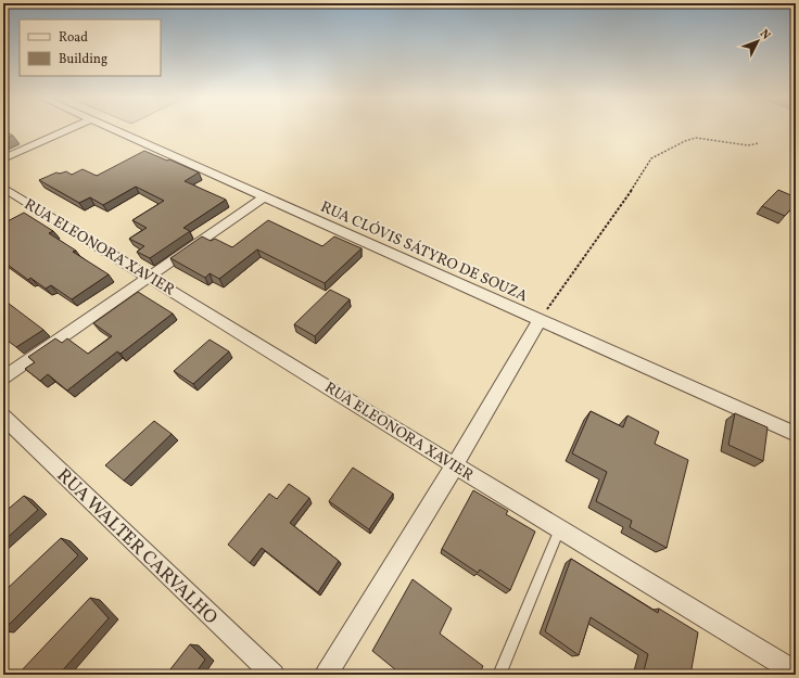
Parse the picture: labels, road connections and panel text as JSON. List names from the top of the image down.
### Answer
{
  "streets": {
    "street": ["RUA ELEONORA XAVIER", "RUA CLÓVIS SÁTYRO DE SOUZA", "RUA WALTER CARVALHO"]
  },
  "legend": ["Road", "Building"],
  "north": "top right"
}
